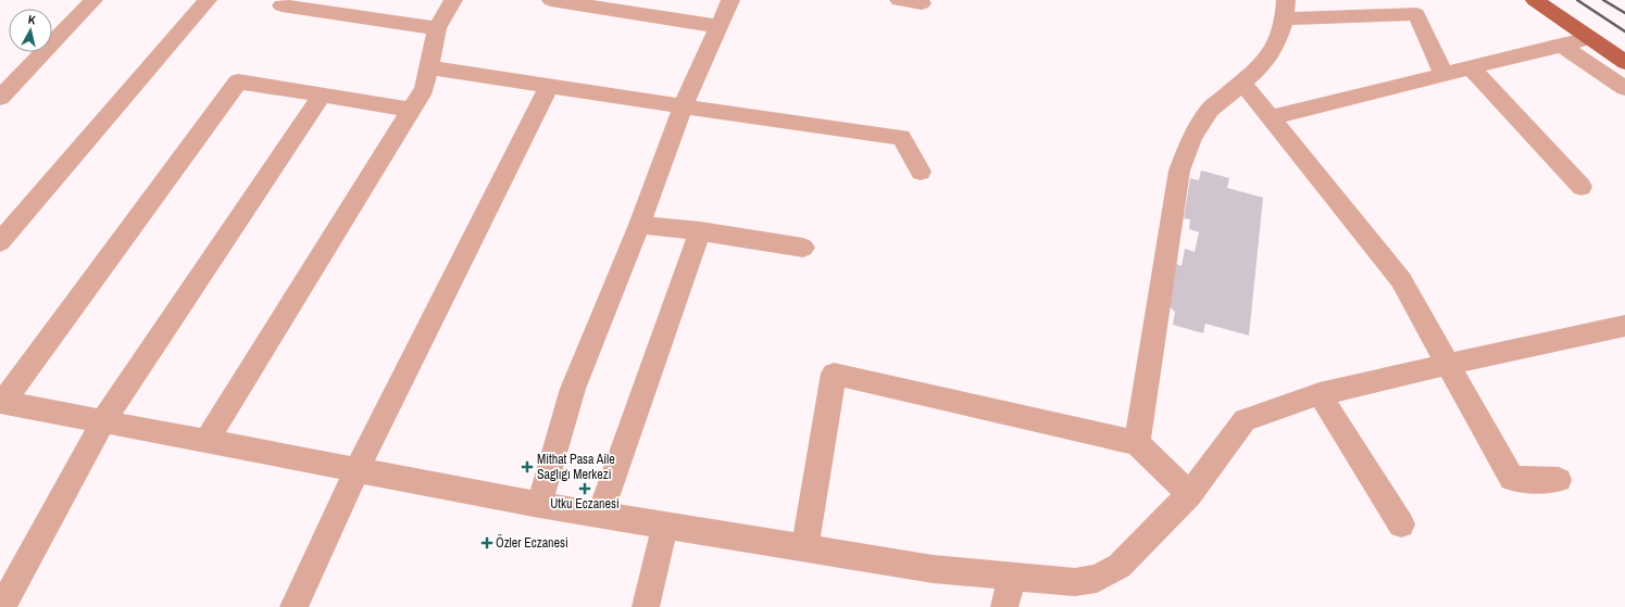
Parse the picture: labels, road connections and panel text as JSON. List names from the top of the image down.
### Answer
{
  "places": {
    "health": ["Mithat Pasa Aile Saglıgı Merkezi", "Utku Eczanesi", "Özler Eczanesi"]
  },
  "north": "top"
}
